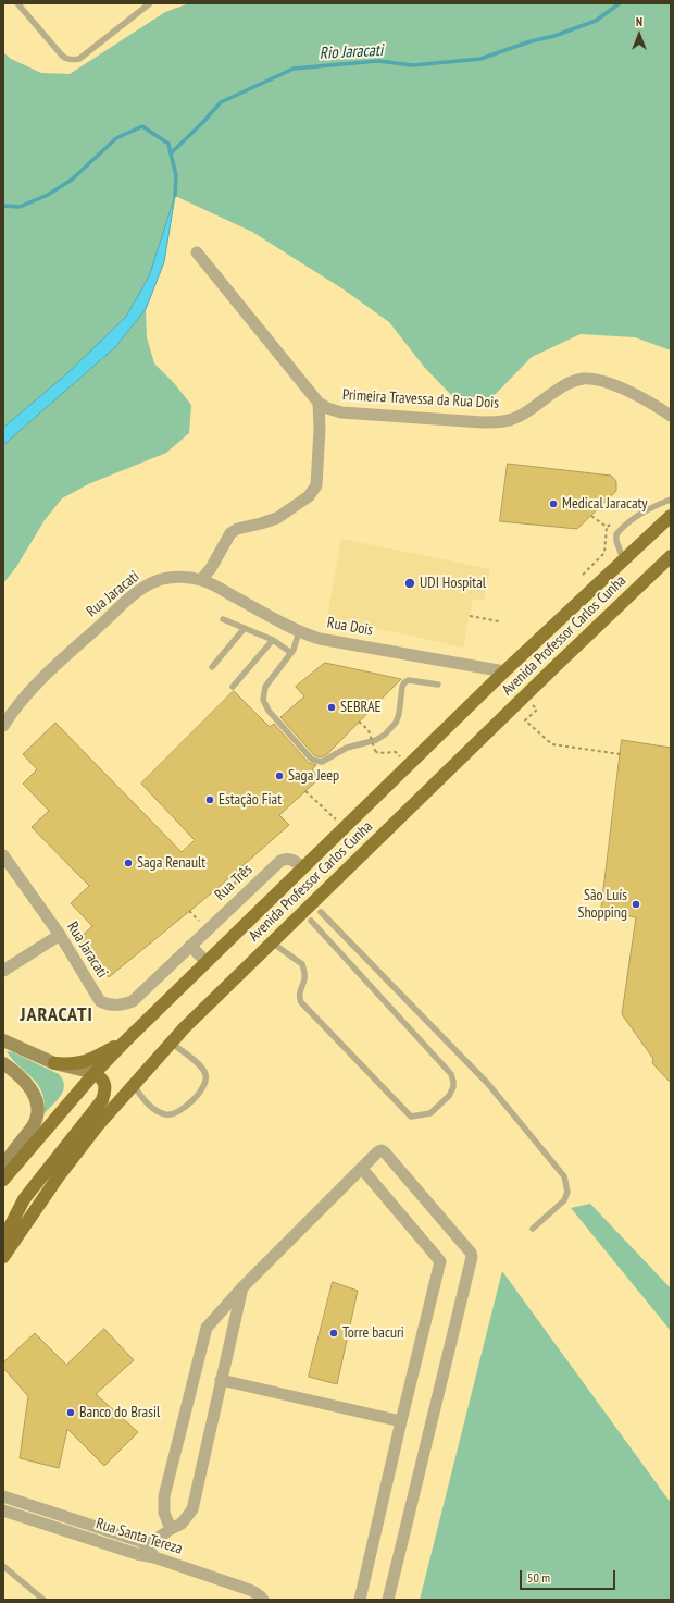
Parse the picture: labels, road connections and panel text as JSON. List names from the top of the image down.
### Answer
{
  "streets": {
    "main road": ["Avenida Professor Carlos Cunha"],
    "street": [
      "Primeira Travessa da Rua Dois",
      "Rua Jaracati",
      "Rua Dois",
      "Rua Três",
      "Rua Santa Tereza"
    ]
  },
  "crossings": [
    ["Rua Jaracati", "Rua Dois"],
    ["Rua Jaracati", "Rua Três"],
    ["Rua Dois", "Avenida Professor Carlos Cunha"],
    ["Avenida Professor Carlos Cunha", "Rua Três"]
  ],
  "districts": ["JARACATI"],
  "water": ["Rio Jaracati"],
  "places": [
    "Medical Jaracaty",
    "UDI Hospital",
    "SEBRAE",
    "Saga Jeep",
    "Estação Fiat",
    "Saga Renault",
    "São Luís Shopping",
    "Torre bacuri",
    "Banco do Brasil"
  ],
  "scale_bar": "50 m",
  "north": "top"
}
